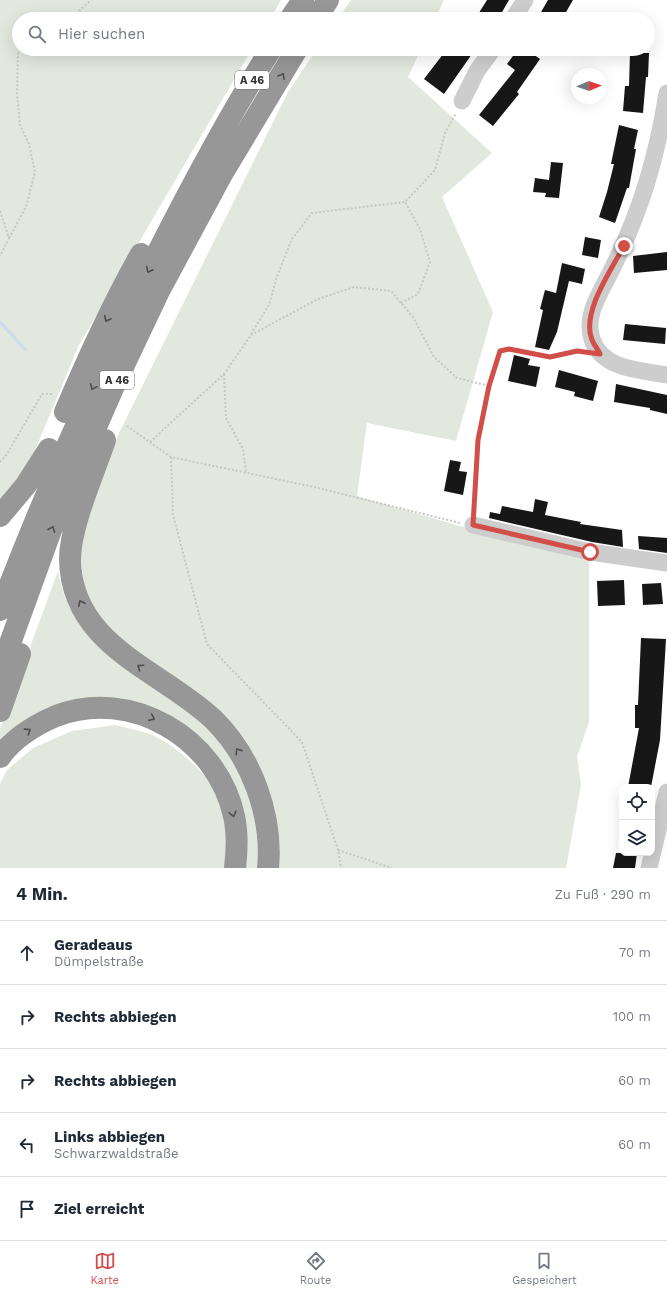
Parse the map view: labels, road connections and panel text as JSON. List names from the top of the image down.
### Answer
{
  "streets": {
    "highway": ["A 46"]
  },
  "north": "right",
  "page": {
    "search": "Hier suchen",
    "heading": ["4 Min.", "Zu Fuß · 290 m"],
    "list": [
      ["Geradeaus", "Dümpelstraße", "70 m"],
      ["Rechts abbiegen", "100 m"],
      ["Rechts abbiegen", "60 m"],
      ["Links abbiegen", "Schwarzwaldstraße", "60 m"],
      "Ziel erreicht"
    ],
    "nav": ["Karte", "Route", "Gespeichert"]
  }
}
